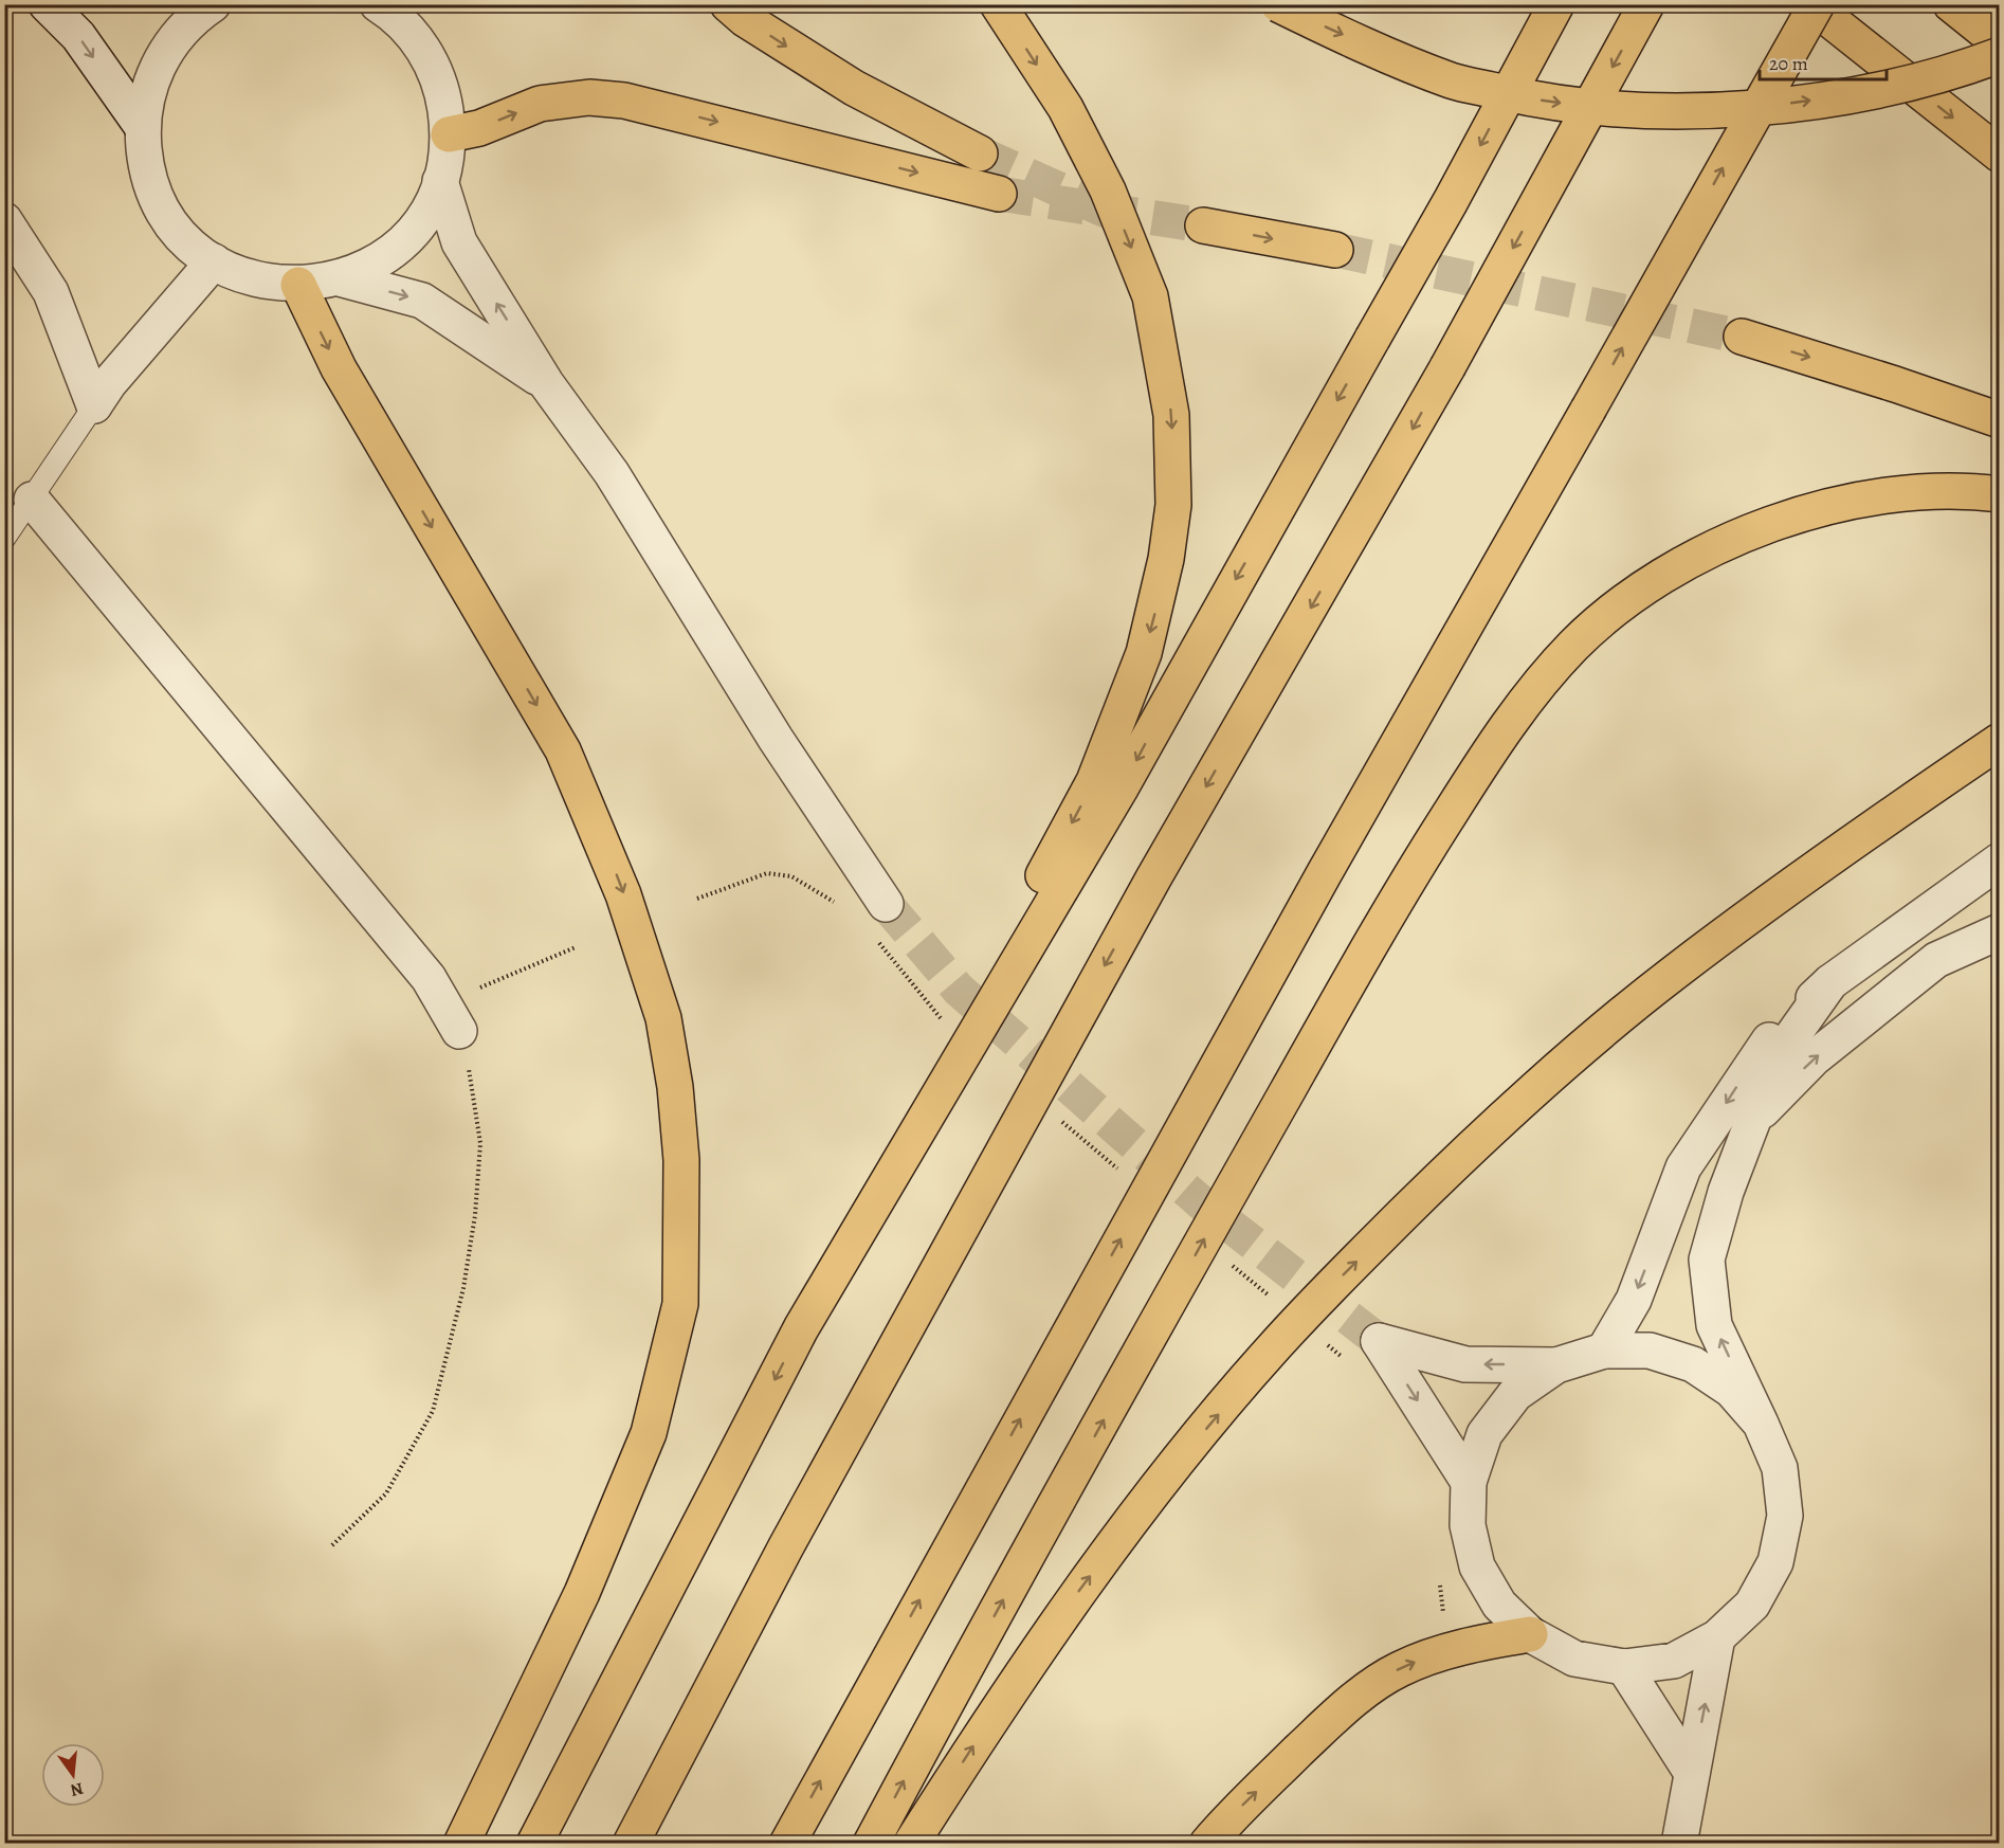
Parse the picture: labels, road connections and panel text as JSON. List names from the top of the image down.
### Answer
{
  "scale_bar": "20 m",
  "north": "bottom"
}
